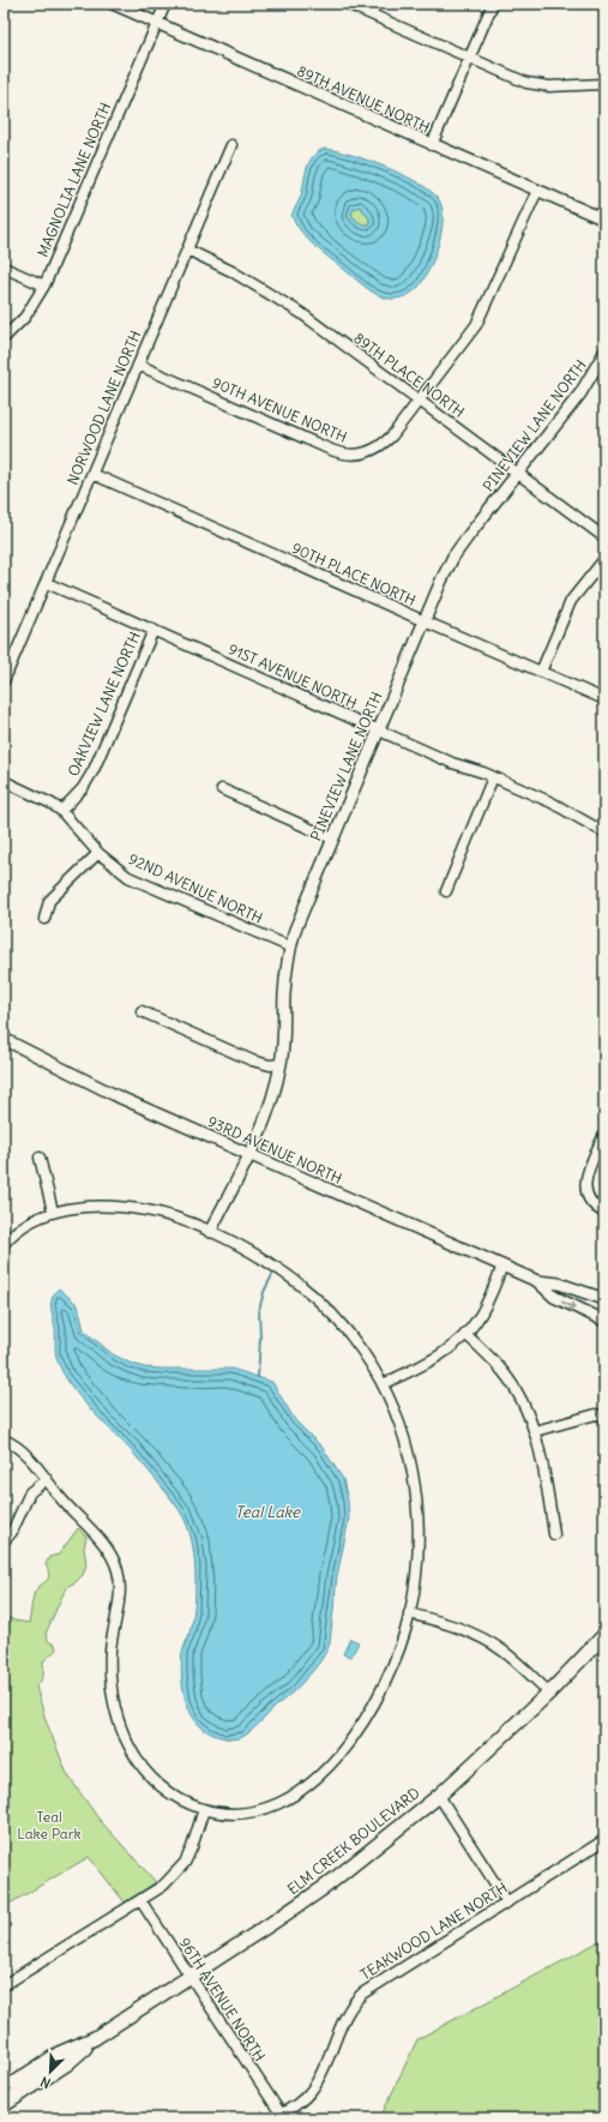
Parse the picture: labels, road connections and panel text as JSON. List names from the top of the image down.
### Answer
{
  "streets": {
    "main road": ["ELM CREEK BOULEVARD"],
    "street": [
      "89TH AVENUE NORTH",
      "MAGNOLIA LANE NORTH",
      "89TH PLACE NORTH",
      "NORWOOD LANE NORTH",
      "90TH AVENUE NORTH",
      "PINEVIEW LANE NORTH",
      "90TH PLACE NORTH",
      "91ST AVENUE NORTH",
      "OAKVIEW LANE NORTH",
      "92ND AVENUE NORTH",
      "93RD AVENUE NORTH",
      "TEAKWOOD LANE NORTH",
      "96TH AVENUE NORTH"
    ]
  },
  "crossings": [
    ["89TH AVENUE NORTH", "MAGNOLIA LANE NORTH"],
    ["89TH PLACE NORTH", "NORWOOD LANE NORTH"],
    ["89TH PLACE NORTH", "90TH AVENUE NORTH"],
    ["89TH PLACE NORTH", "PINEVIEW LANE NORTH"],
    ["NORWOOD LANE NORTH", "90TH AVENUE NORTH"],
    ["NORWOOD LANE NORTH", "90TH PLACE NORTH"],
    ["NORWOOD LANE NORTH", "91ST AVENUE NORTH"],
    ["PINEVIEW LANE NORTH", "90TH PLACE NORTH"],
    ["PINEVIEW LANE NORTH", "91ST AVENUE NORTH"],
    ["PINEVIEW LANE NORTH", "92ND AVENUE NORTH"],
    ["PINEVIEW LANE NORTH", "93RD AVENUE NORTH"],
    ["91ST AVENUE NORTH", "OAKVIEW LANE NORTH"],
    ["OAKVIEW LANE NORTH", "92ND AVENUE NORTH"],
    ["ELM CREEK BOULEVARD", "96TH AVENUE NORTH"],
    ["TEAKWOOD LANE NORTH", "96TH AVENUE NORTH"]
  ],
  "water": ["Teal Lake"],
  "parks": ["Teal Lake Park"],
  "north": "bottom left"
}
